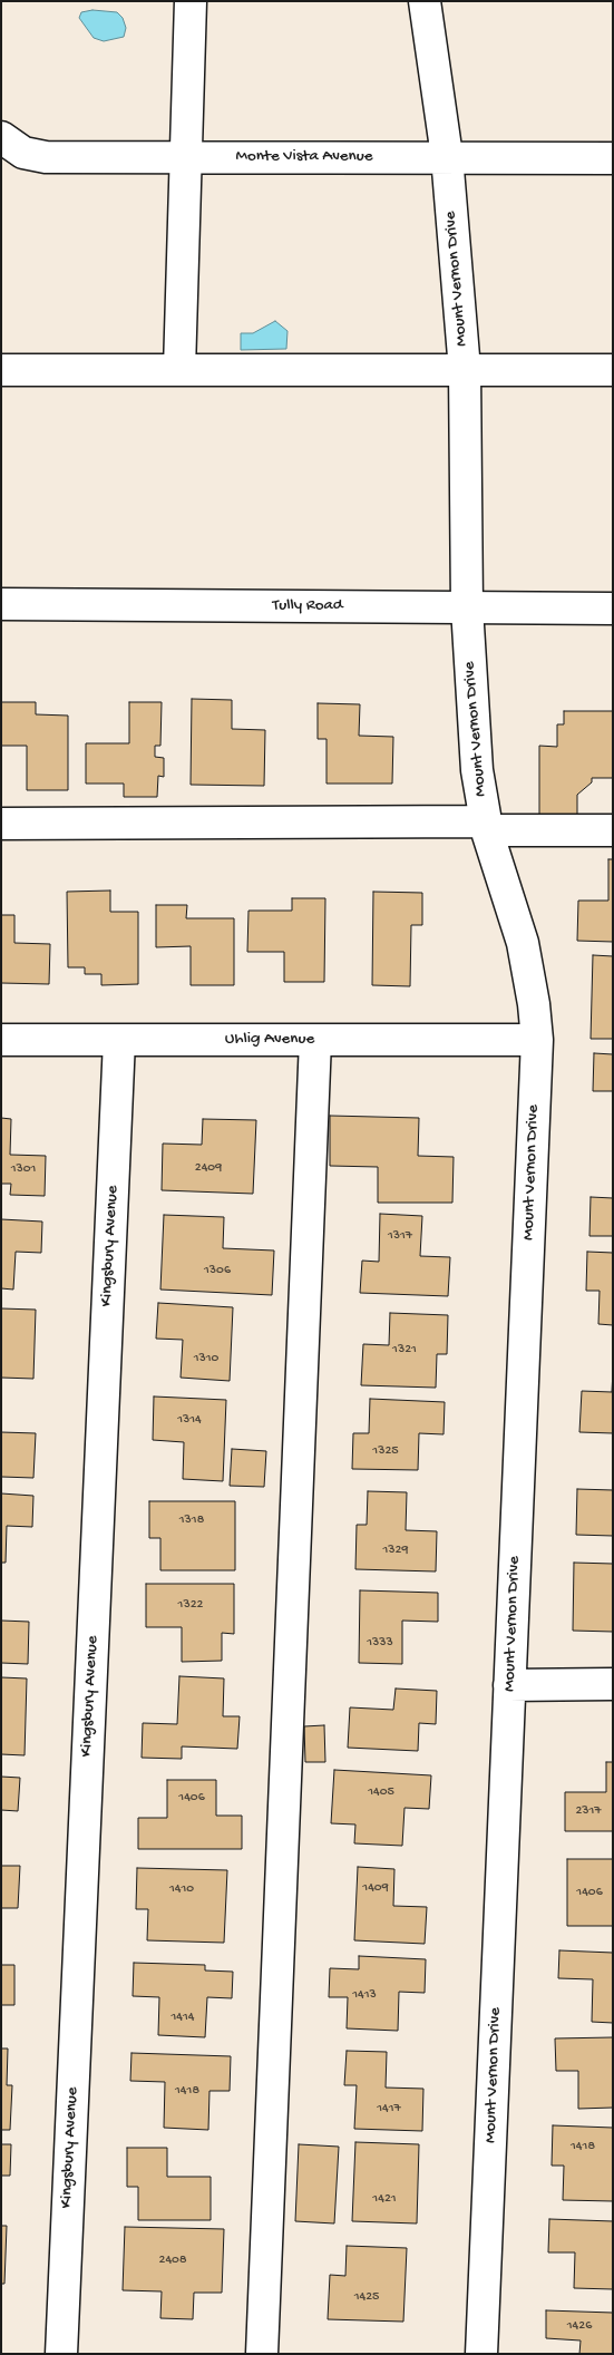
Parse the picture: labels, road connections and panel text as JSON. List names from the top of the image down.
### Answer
{
  "streets": {
    "street": [
      "Monte Vista Avenue",
      "Mount Vernon Drive",
      "Tully Road",
      "Uhlig Avenue",
      "Kingsbury Avenue"
    ]
  },
  "crossings": [
    ["Monte Vista Avenue", "Mount Vernon Drive"],
    ["Mount Vernon Drive", "Tully Road"],
    ["Mount Vernon Drive", "Uhlig Avenue"],
    ["Uhlig Avenue", "Kingsbury Avenue"]
  ],
  "house_numbers": [
    "2409",
    "1301",
    "1317",
    "1306",
    "1321",
    "1310",
    "1314",
    "1325",
    "1318",
    "1329",
    "1322",
    "1333",
    "1405",
    "1406",
    "2317",
    "1409",
    "1410",
    "1406",
    "1413",
    "1414",
    "1418",
    "1417",
    "1418",
    "1421",
    "2408",
    "1425",
    "1426"
  ]
}
